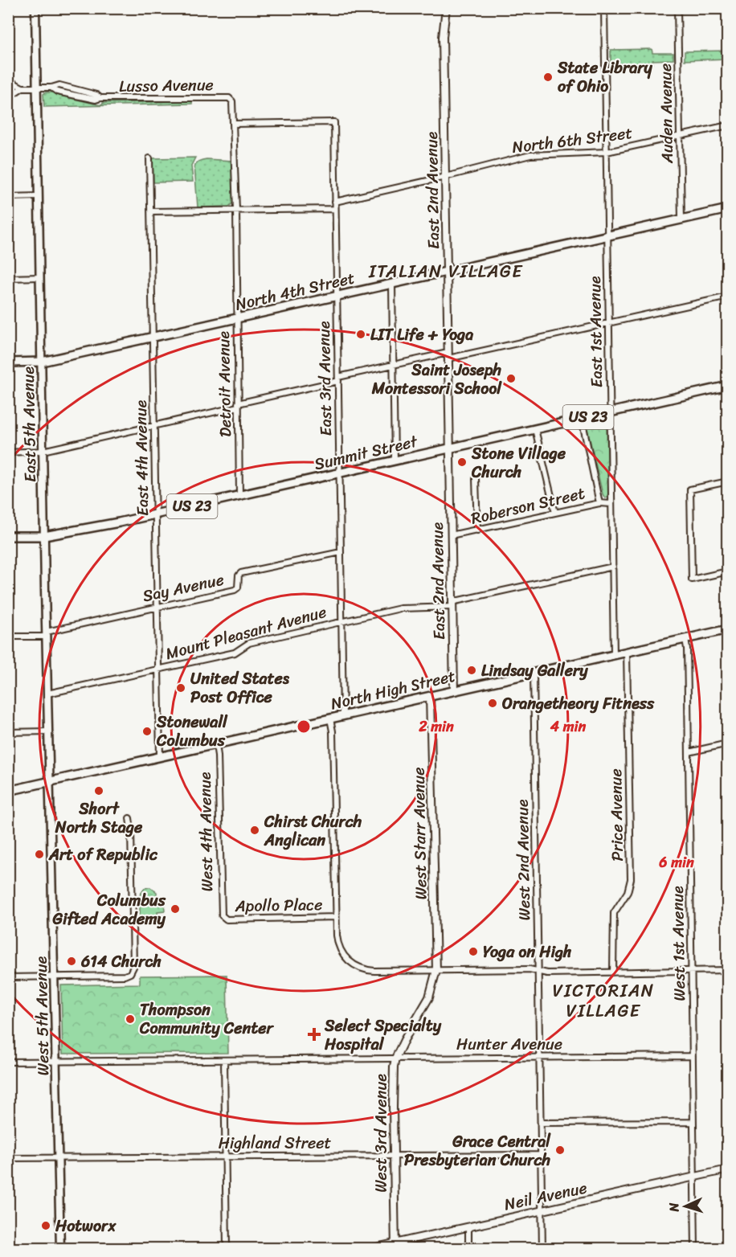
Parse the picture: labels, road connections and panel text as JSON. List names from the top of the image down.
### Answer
{
  "streets": {
    "main road": [
      "North 4th Street",
      "US 23",
      "East 5th Avenue",
      "Summit Street",
      "North High Street",
      "West 5th Avenue"
    ],
    "street": [
      "Lusso Avenue",
      "Auden Avenue",
      "North 6th Street",
      "East 2nd Avenue",
      "East 1st Avenue",
      "East 3rd Avenue",
      "Detroit Avenue",
      "East 4th Avenue",
      "Roberson Street",
      "Say Avenue",
      "Mount Pleasant Avenue",
      "Price Avenue",
      "West 4th Avenue",
      "West Starr Avenue",
      "West 2nd Avenue",
      "Apollo Place",
      "West 1st Avenue",
      "Hunter Avenue",
      "West 3rd Avenue",
      "Highland Street",
      "Neil Avenue"
    ]
  },
  "crossings": [
    ["Lusso Avenue", "East 3rd Avenue"],
    ["Lusso Avenue", "Detroit Avenue"],
    ["Lusso Avenue", "East 5th Avenue"],
    ["Auden Avenue", "North 6th Street"],
    ["Auden Avenue", "North 4th Street"],
    ["North 6th Street", "East 2nd Avenue"],
    ["North 6th Street", "East 1st Avenue"],
    ["North 6th Street", "East 3rd Avenue"],
    ["East 2nd Avenue", "North 4th Street"],
    ["East 2nd Avenue", "Summit Street"],
    ["East 2nd Avenue", "Roberson Street"],
    ["East 2nd Avenue", "Mount Pleasant Avenue"],
    ["East 2nd Avenue", "North High Street"],
    ["North 4th Street", "East 1st Avenue"],
    ["North 4th Street", "East 3rd Avenue"],
    ["North 4th Street", "Detroit Avenue"],
    ["North 4th Street", "East 5th Avenue"],
    ["North 4th Street", "East 4th Avenue"],
    ["East 1st Avenue", "Summit Street"],
    ["East 1st Avenue", "Roberson Street"],
    ["East 1st Avenue", "Mount Pleasant Avenue"],
    ["East 1st Avenue", "North High Street"],
    ["East 3rd Avenue", "Summit Street"],
    ["East 3rd Avenue", "Say Avenue"],
    ["East 3rd Avenue", "Mount Pleasant Avenue"],
    ["East 3rd Avenue", "North High Street"],
    ["Detroit Avenue", "Summit Street"],
    ["East 5th Avenue", "Summit Street"],
    ["East 5th Avenue", "Say Avenue"],
    ["East 5th Avenue", "Mount Pleasant Avenue"],
    ["East 5th Avenue", "North High Street"],
    ["East 5th Avenue", "West 5th Avenue"],
    ["Summit Street", "East 4th Avenue"],
    ["East 4th Avenue", "Say Avenue"],
    ["East 4th Avenue", "Mount Pleasant Avenue"],
    ["East 4th Avenue", "North High Street"],
    ["North High Street", "Price Avenue"],
    ["North High Street", "West 4th Avenue"],
    ["North High Street", "West Starr Avenue"],
    ["North High Street", "West 2nd Avenue"],
    ["North High Street", "West 1st Avenue"],
    ["North High Street", "West 5th Avenue"],
    ["West 4th Avenue", "Apollo Place"],
    ["West Starr Avenue", "West 3rd Avenue"],
    ["West 2nd Avenue", "Hunter Avenue"],
    ["West 2nd Avenue", "Highland Street"],
    ["West 2nd Avenue", "Neil Avenue"],
    ["West 1st Avenue", "Hunter Avenue"],
    ["West 1st Avenue", "Neil Avenue"],
    ["West 5th Avenue", "Hunter Avenue"],
    ["West 5th Avenue", "Highland Street"],
    ["Hunter Avenue", "West 3rd Avenue"],
    ["West 3rd Avenue", "Highland Street"],
    ["West 3rd Avenue", "Neil Avenue"]
  ],
  "districts": ["ITALIAN VILLAGE", "VICTORIAN VILLAGE"],
  "places": {
    "other": [
      "State Library of Ohio",
      "LIT Life + Yoga",
      "Saint Joseph Montessori School",
      "Stone Village Church",
      "Lindsay Gallery",
      "United States Post Office",
      "Orangetheory Fitness",
      "Stonewall Columbus",
      "Short North Stage",
      "Chirst Church Anglican",
      "Art of Republic",
      "Columbus Gifted Academy",
      "Yoga on High",
      "614 Church",
      "Thompson Community Center",
      "Grace Central Presbyterian Church",
      "Hotworx"
    ],
    "health": ["Select Specialty Hospital"]
  },
  "north": "left",
  "rings": ["2 min", "4 min", "6 min"]
}
